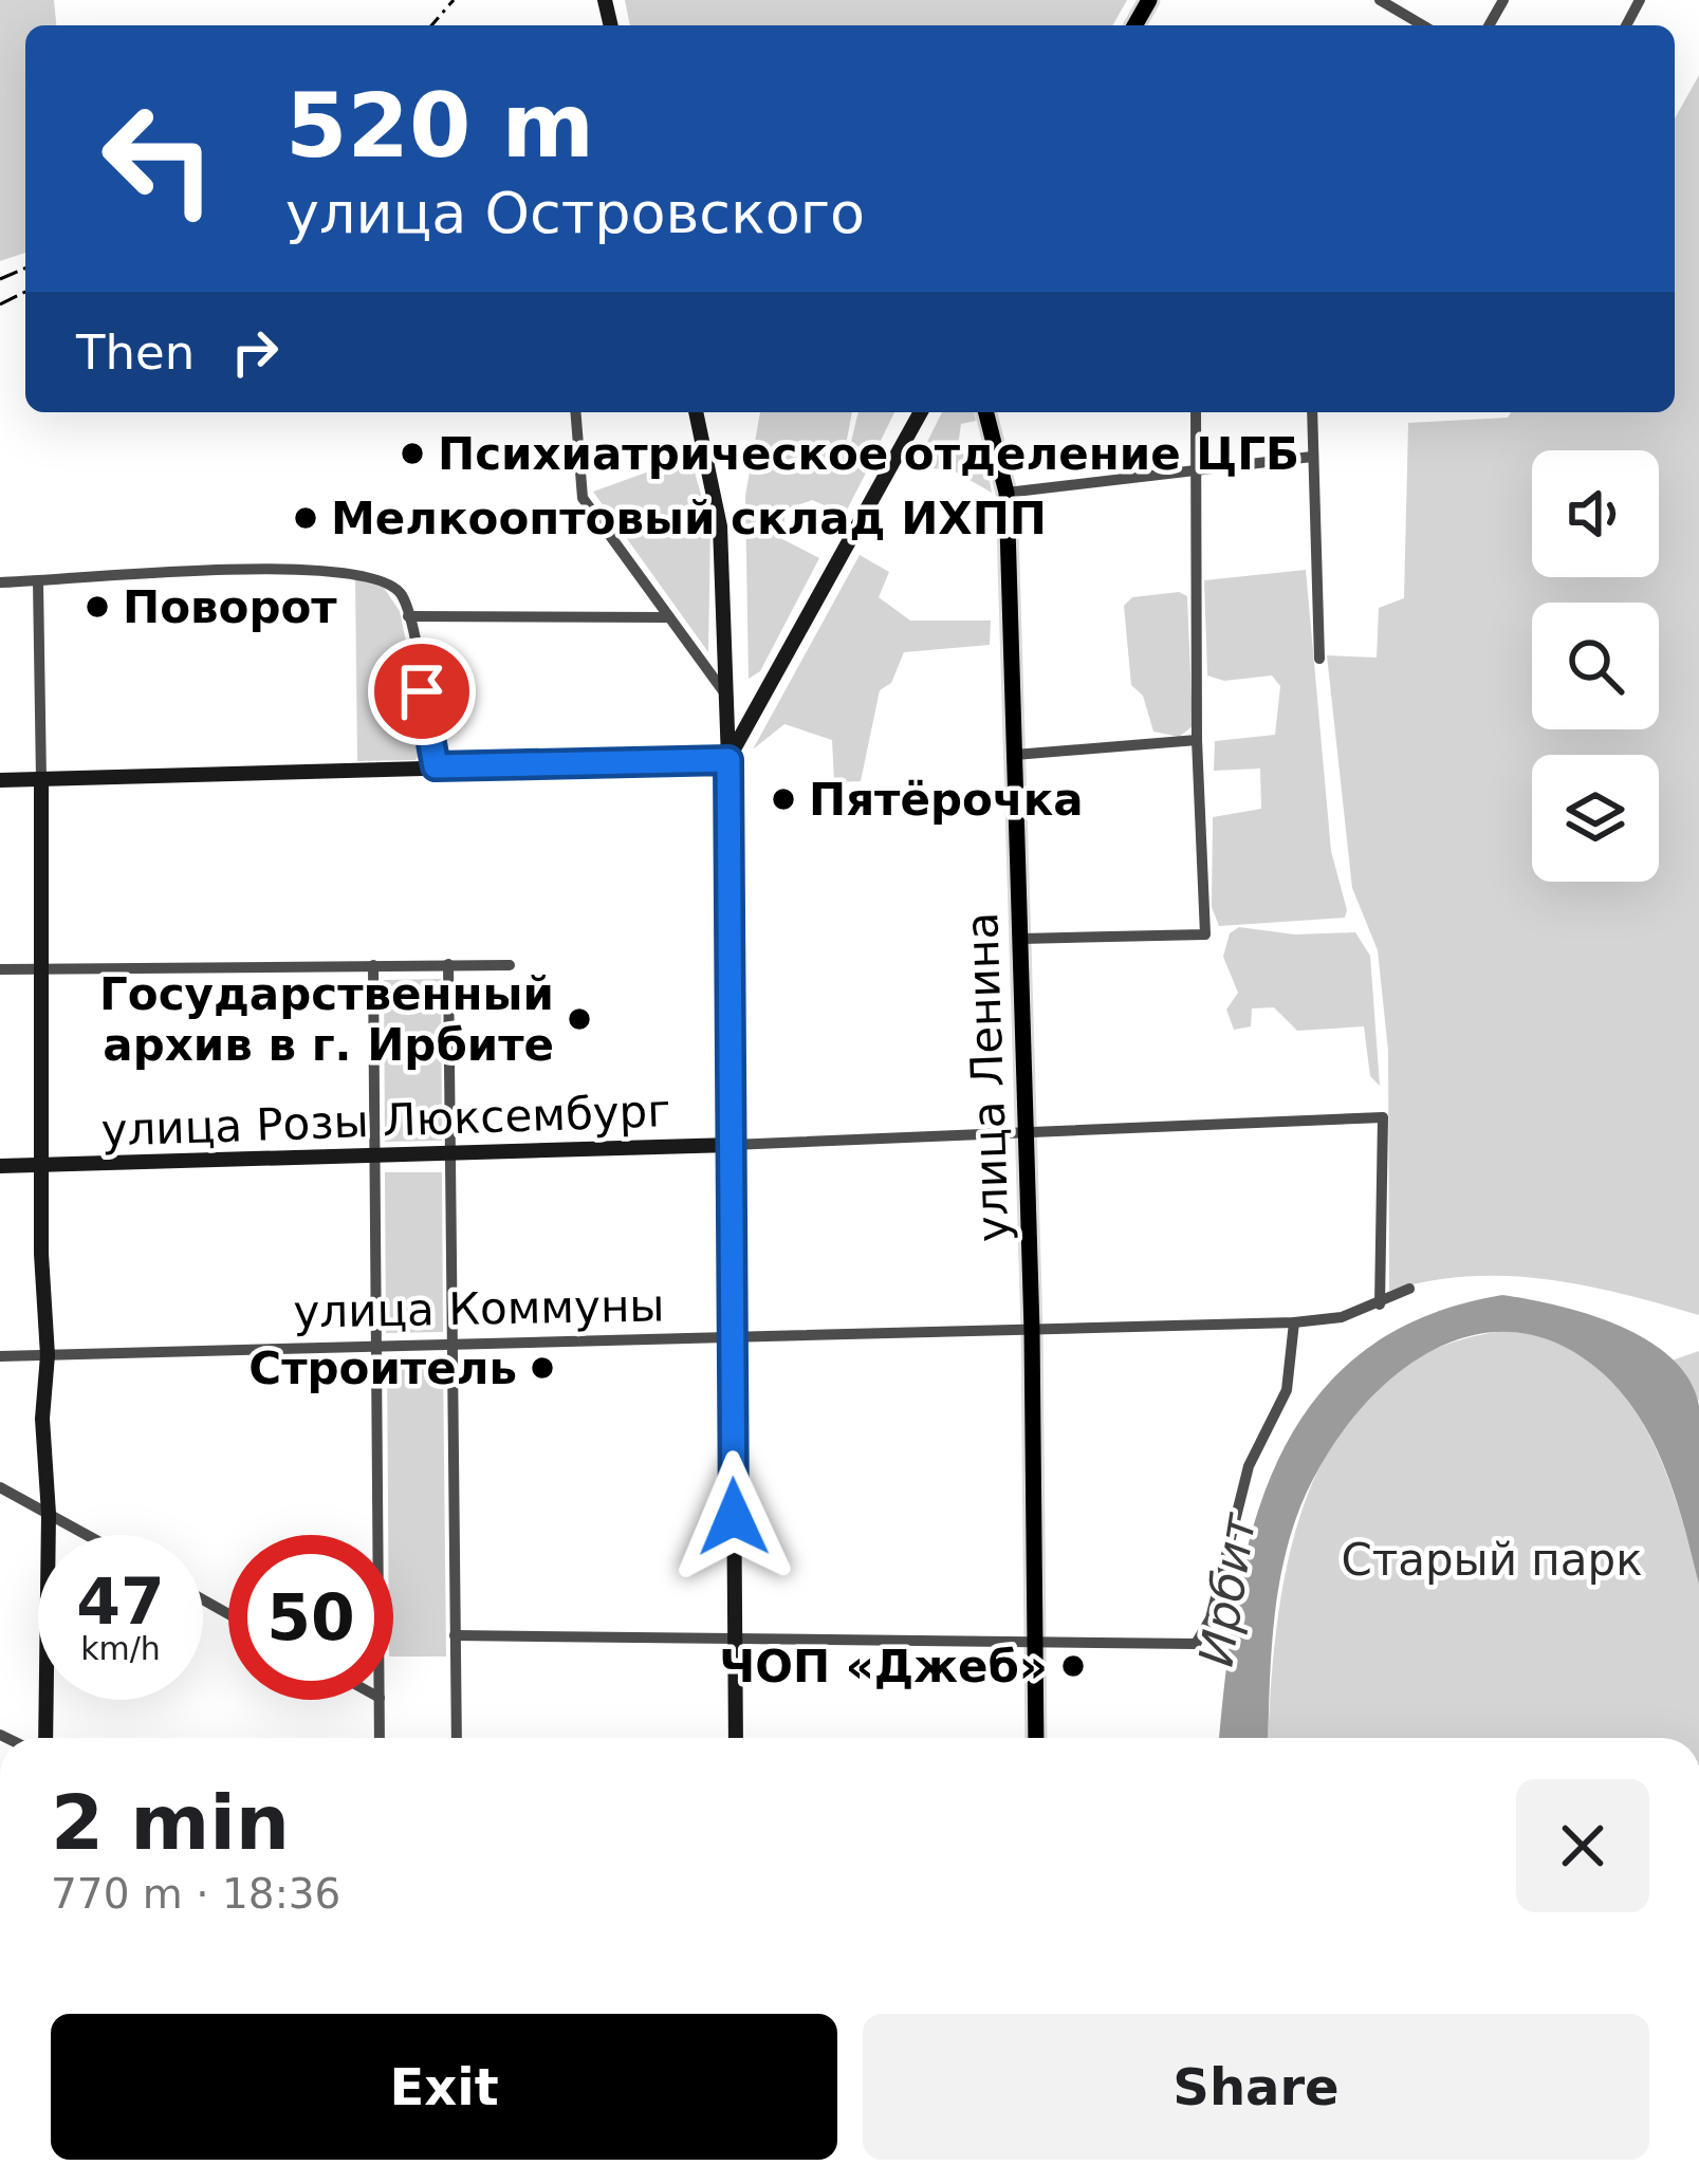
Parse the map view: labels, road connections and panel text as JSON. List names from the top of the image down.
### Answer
{
  "streets": {
    "main road": ["улица Ленина"],
    "street": ["улица Розы Люксембург", "улица Коммуны"]
  },
  "crossings": [
    ["улица Ленина", "улица Розы Люксембург"],
    ["улица Ленина", "улица Коммуны"],
    ["улица Розы Люксембург", "улица Коммуны"]
  ],
  "water": ["Ирбит"],
  "parks": ["Старый парк"],
  "places": [
    "Психиатрическое отделение ЦГБ",
    "Мелкооптовый склад ИХПП",
    "Поворот",
    "Пятёрочка",
    "Государственный архив в г. Ирбите",
    "Строитель",
    "ЧОП «Джеб»"
  ],
  "page": {
    "turn": ["520 m", "улица Островского"],
    "then": "Then",
    "speed": "47 km/h",
    "limit": "50",
    "heading": ["2 min", "770 m · 18:36"],
    "buttons": ["Exit", "Share"]
  }
}
